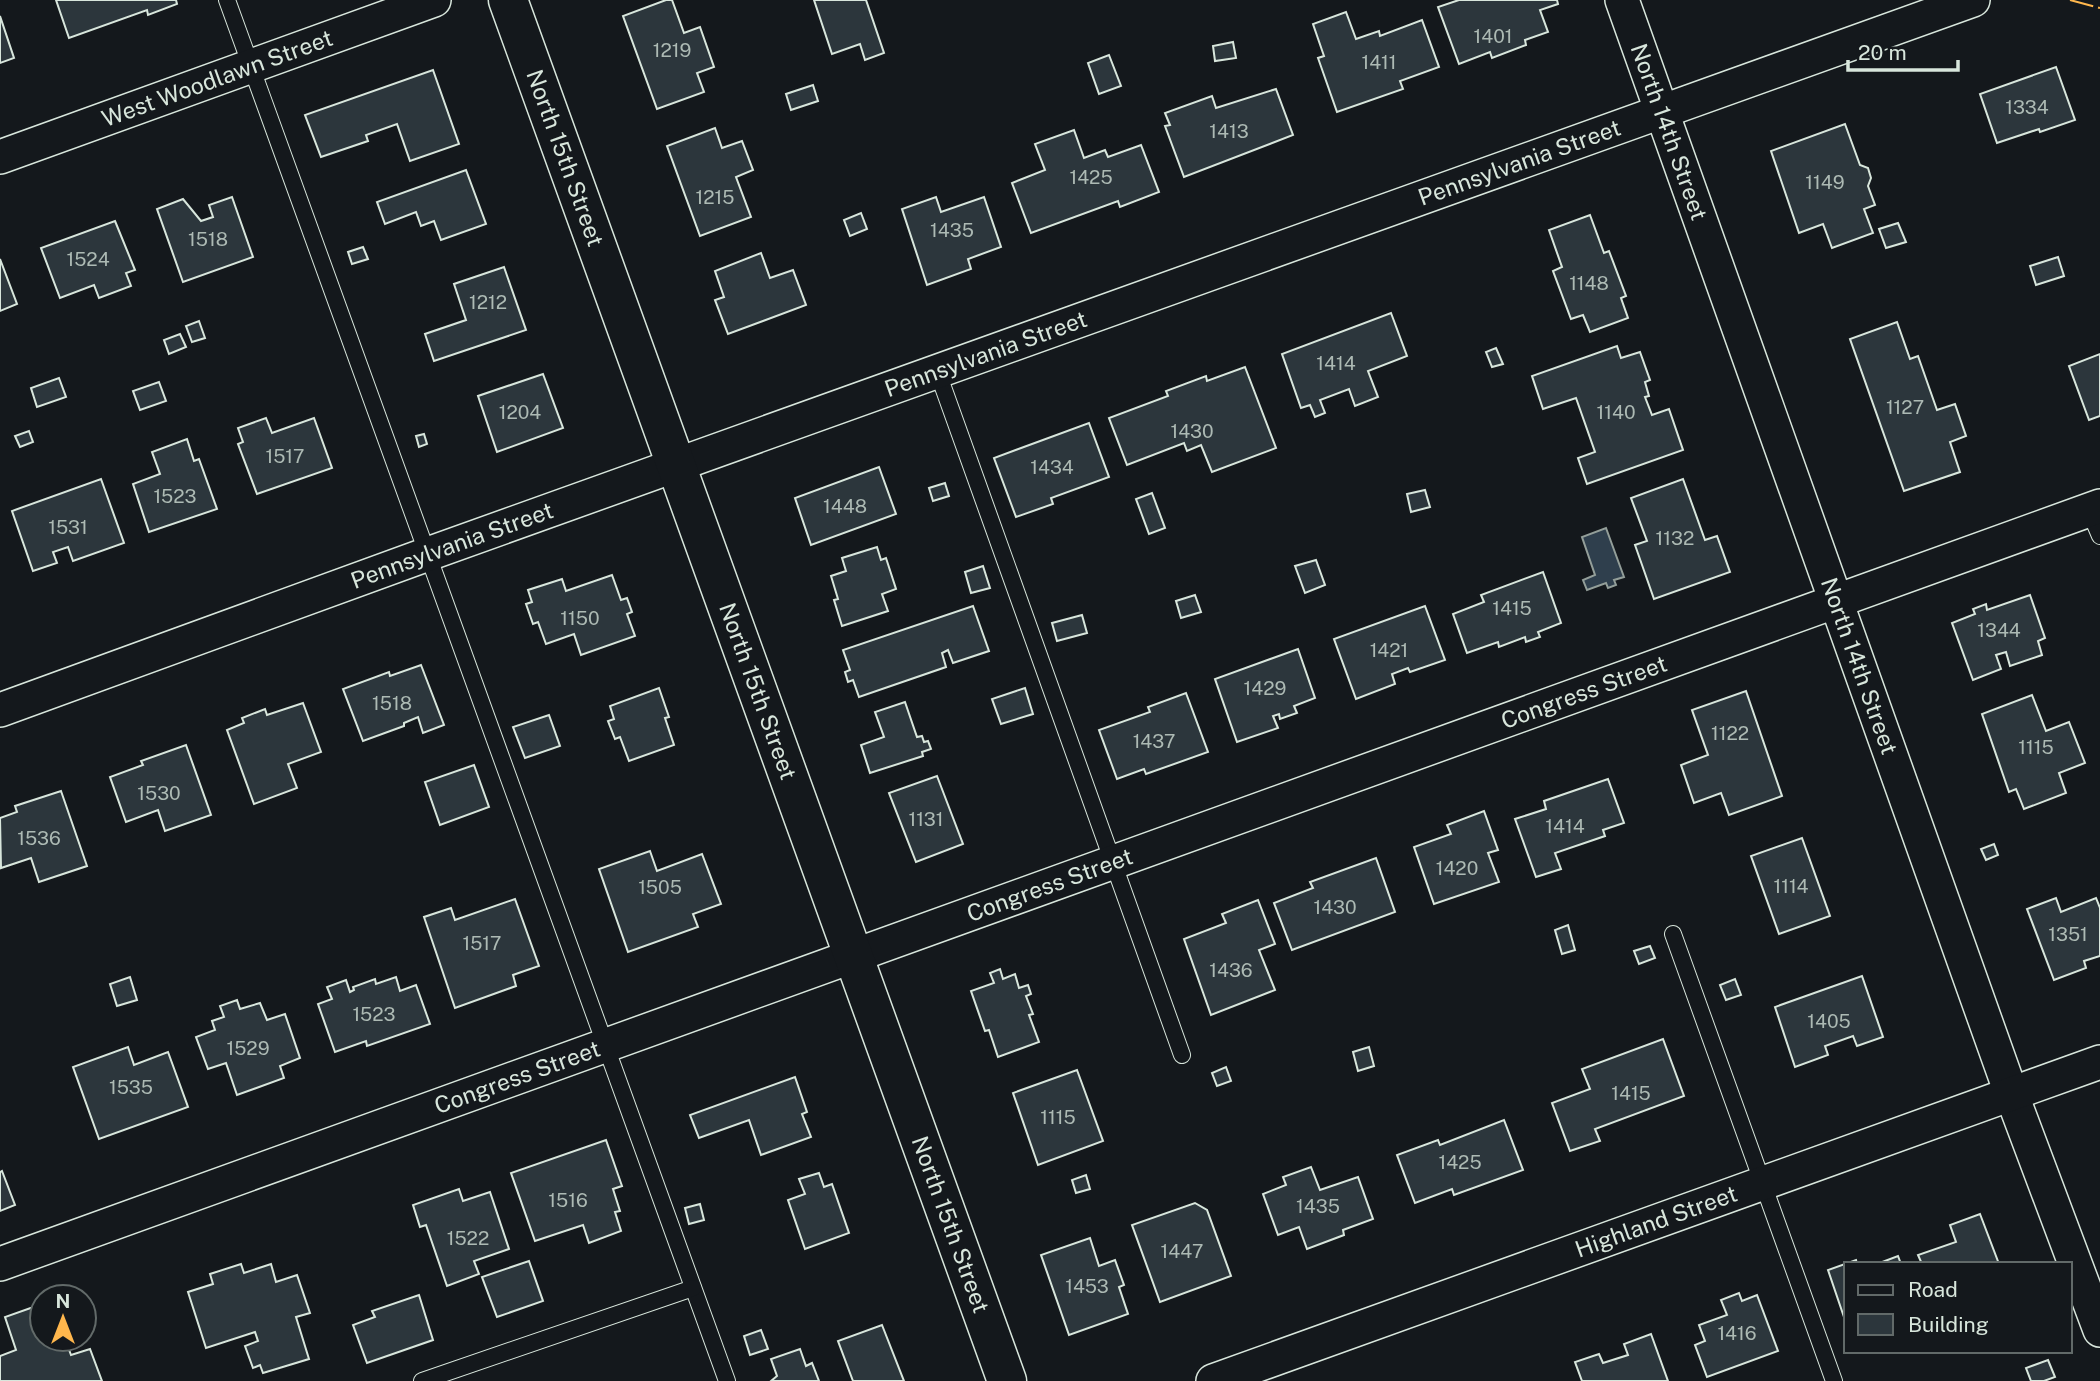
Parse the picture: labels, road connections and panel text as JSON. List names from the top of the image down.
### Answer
{
  "streets": {
    "main road": ["North 15th Street"],
    "street": [
      "West Woodlawn Street",
      "North 14th Street",
      "Pennsylvania Street",
      "Congress Street",
      "Highland Street"
    ]
  },
  "crossings": [
    ["North 14th Street", "Pennsylvania Street"],
    ["North 14th Street", "Congress Street"],
    ["North 14th Street", "Highland Street"],
    ["North 15th Street", "Pennsylvania Street"],
    ["North 15th Street", "Congress Street"]
  ],
  "house_numbers": [
    "1401",
    "1219",
    "1411",
    "1334",
    "1413",
    "1425",
    "1149",
    "1215",
    "1435",
    "1518",
    "1524",
    "1148",
    "1212",
    "1414",
    "1127",
    "1204",
    "1140",
    "1430",
    "1517",
    "1434",
    "1523",
    "1448",
    "1531",
    "1132",
    "1415",
    "1150",
    "1344",
    "1421",
    "1429",
    "1518",
    "1122",
    "1437",
    "1115",
    "1530",
    "1131",
    "1414",
    "1536",
    "1420",
    "1114",
    "1505",
    "1430",
    "1351",
    "1517",
    "1436",
    "1523",
    "1405",
    "1529",
    "1535",
    "1415",
    "1115",
    "1425",
    "1516",
    "1435",
    "1522",
    "1447",
    "1453",
    "1416"
  ],
  "legend": ["Road", "Building"],
  "scale_bar": "20 m",
  "north": "top"
}
